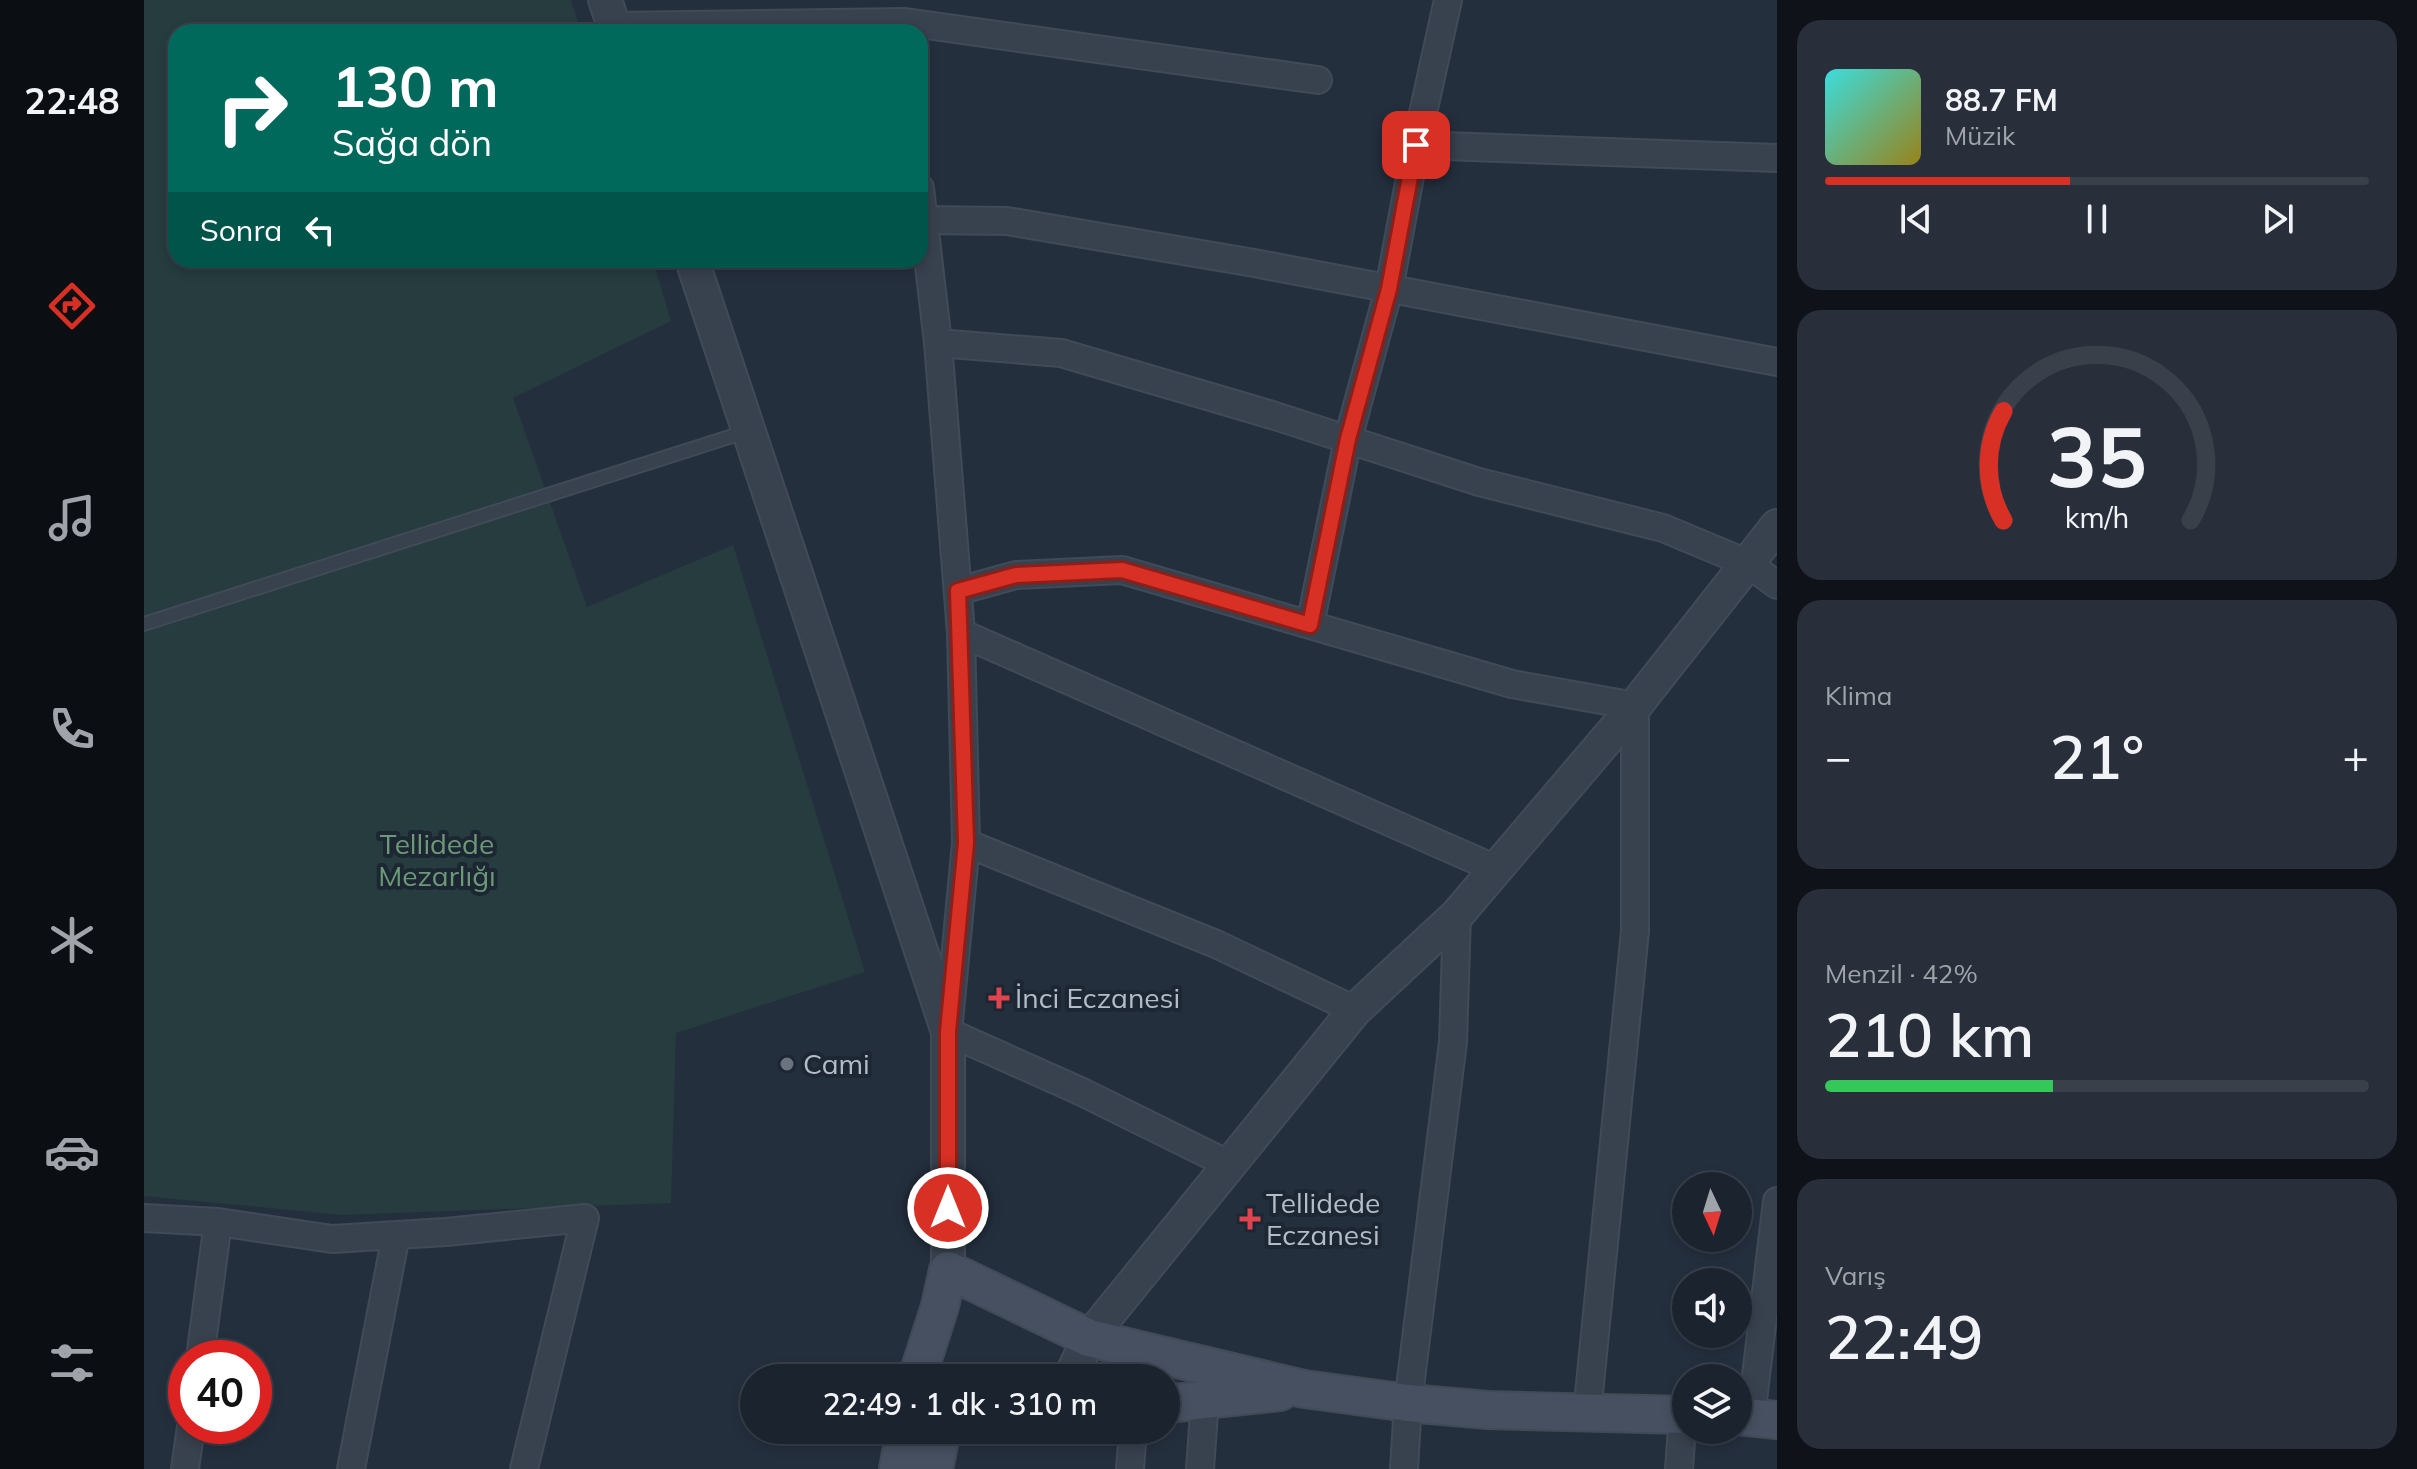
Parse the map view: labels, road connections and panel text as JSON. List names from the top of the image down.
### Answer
{
  "parks": ["Tellidede Mezarlığı"],
  "places": {
    "health": ["İnci Eczanesi", "Tellidede Eczanesi"],
    "other": ["Cami"]
  },
  "north": "bottom",
  "page": {
    "tabs": "22:48",
    "turn": ["130 m", "Sağa dön"],
    "song": ["88.7 FM", "Müzik"],
    "then": "Sonra",
    "tile": [
      "Klima",
      ["Menzil · 42%", "210 km"],
      ["Varış", "22:49"]
    ],
    "heat": ["−", "21°", "+"],
    "limit": "40",
    "trip": "22:49 · 1 dk · 310 m",
    "gauge": ["35", "km/h"]
  }
}
